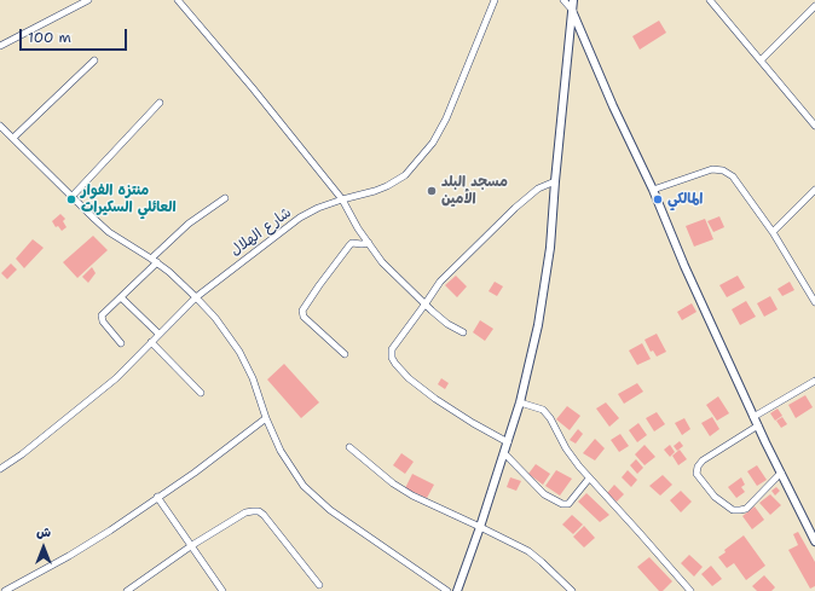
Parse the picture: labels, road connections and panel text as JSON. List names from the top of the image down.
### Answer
{
  "streets": {
    "street": ["شارع الهلال"]
  },
  "places": ["مسجد البلد الأمين", "منتزه الفوار العائلي السكيرات", "المالكي"],
  "scale_bar": "100 m",
  "north": "top"
}
